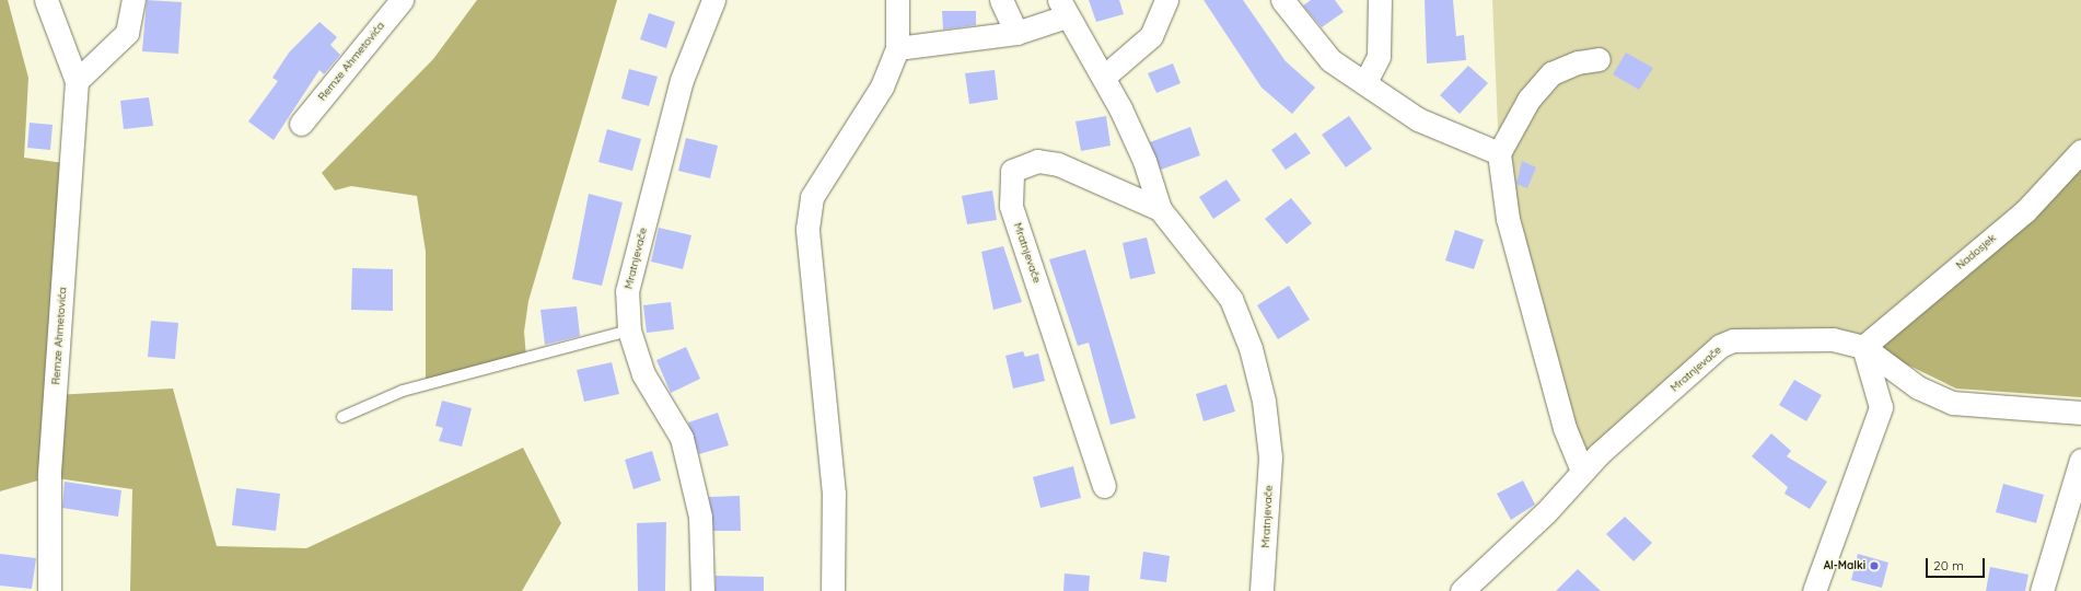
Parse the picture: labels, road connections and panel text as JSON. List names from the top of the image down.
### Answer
{
  "streets": {
    "street": ["Remze Ahmetovića", "Nadosjek", "Mratnjevače"]
  },
  "crossings": [
    ["Nadosjek", "Mratnjevače"]
  ],
  "places": ["Al-Malki"],
  "scale_bar": "20 m"
}
